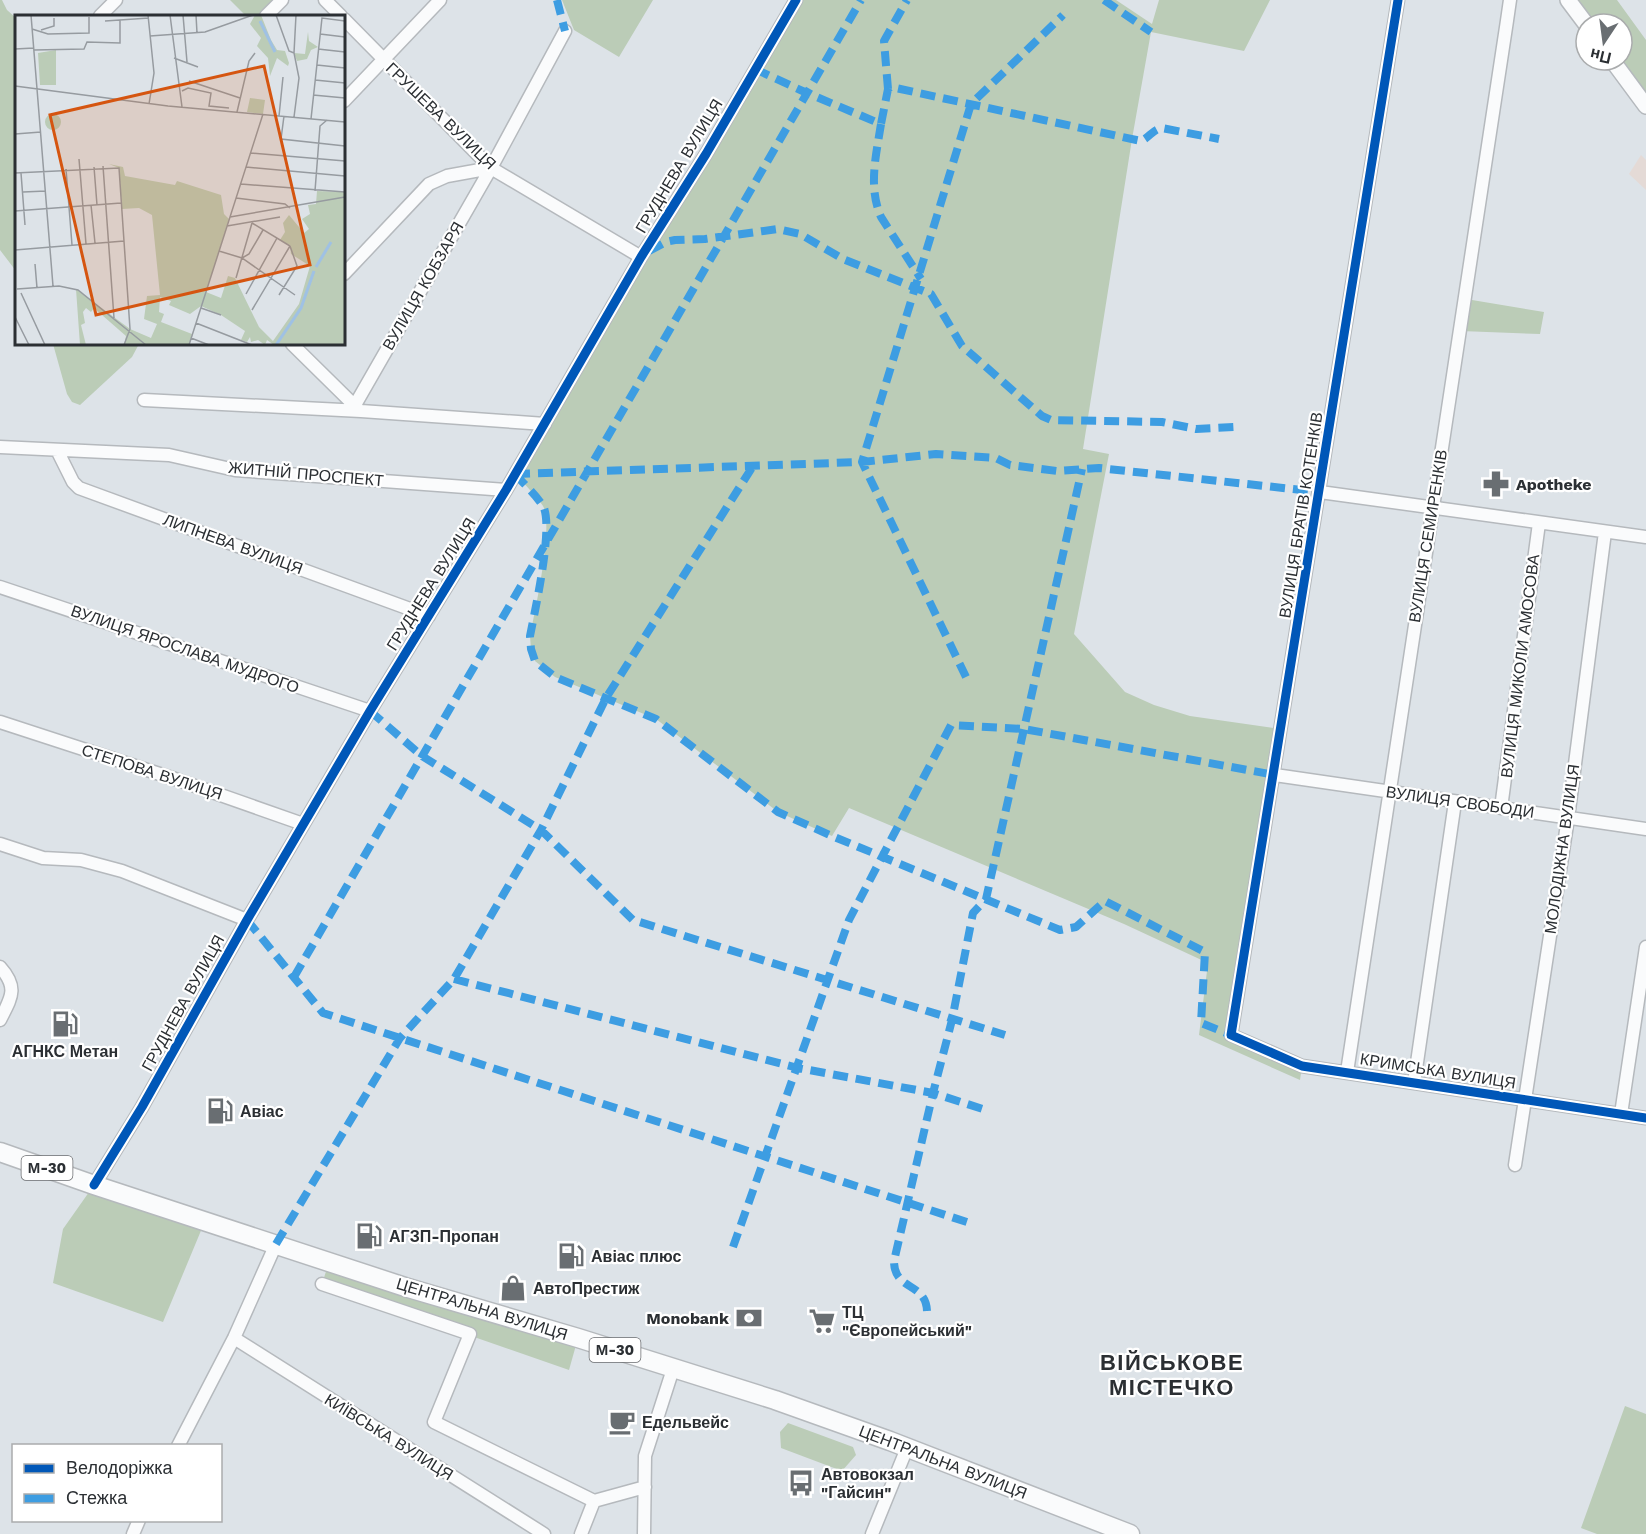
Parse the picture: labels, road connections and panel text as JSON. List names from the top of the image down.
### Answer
{
  "streets": {
    "highway": ["М-30", "ЦЕНТРАЛЬНА ВУЛИЦЯ"],
    "street": [
      "ГРУШЕВА ВУЛИЦЯ",
      "ГРУДНЕВА ВУЛИЦЯ",
      "ВУЛИЦЯ КОБЗАРЯ",
      "ЖИТНІЙ ПРОСПЕКТ",
      "ВУЛИЦЯ БРАТІВ КОТЕНКІВ",
      "ВУЛИЦЯ СЕМИРЕНКІВ",
      "ЛИПНЕВА ВУЛИЦЯ",
      "ВУЛИЦЯ ЯРОСЛАВА МУДРОГО",
      "ВУЛИЦЯ МИКОЛИ АМОСОВА",
      "СТЕПОВА ВУЛИЦЯ",
      "ВУЛИЦЯ СВОБОДИ",
      "МОЛОДІЖНА ВУЛИЦЯ",
      "КРИМСЬКА ВУЛИЦЯ",
      "КИЇВСЬКА ВУЛИЦЯ"
    ]
  },
  "crossings": [
    ["ГРУШЕВА ВУЛИЦЯ", "ГРУДНЕВА ВУЛИЦЯ"],
    ["ГРУШЕВА ВУЛИЦЯ", "ВУЛИЦЯ КОБЗАРЯ"],
    ["ГРУДНЕВА ВУЛИЦЯ", "ЖИТНІЙ ПРОСПЕКТ"],
    ["ГРУДНЕВА ВУЛИЦЯ", "ЛИПНЕВА ВУЛИЦЯ"],
    ["ГРУДНЕВА ВУЛИЦЯ", "ВУЛИЦЯ ЯРОСЛАВА МУДРОГО"],
    ["ГРУДНЕВА ВУЛИЦЯ", "СТЕПОВА ВУЛИЦЯ"],
    ["ГРУДНЕВА ВУЛИЦЯ", "ЦЕНТРАЛЬНА ВУЛИЦЯ"],
    ["ЖИТНІЙ ПРОСПЕКТ", "ЛИПНЕВА ВУЛИЦЯ"],
    ["ВУЛИЦЯ БРАТІВ КОТЕНКІВ", "ВУЛИЦЯ СВОБОДИ"],
    ["ВУЛИЦЯ БРАТІВ КОТЕНКІВ", "КРИМСЬКА ВУЛИЦЯ"],
    ["ВУЛИЦЯ СЕМИРЕНКІВ", "ВУЛИЦЯ СВОБОДИ"],
    ["ВУЛИЦЯ СЕМИРЕНКІВ", "КРИМСЬКА ВУЛИЦЯ"],
    ["ВУЛИЦЯ МИКОЛИ АМОСОВА", "ВУЛИЦЯ СВОБОДИ"],
    ["ВУЛИЦЯ СВОБОДИ", "МОЛОДІЖНА ВУЛИЦЯ"],
    ["МОЛОДІЖНА ВУЛИЦЯ", "КРИМСЬКА ВУЛИЦЯ"]
  ],
  "districts": ["ВІЙСЬКОВЕ МІСТЕЧКО"],
  "places": {
    "pharmacy": ["Apotheke"],
    "fuel station": [
      "АГНКС Метан",
      "Авіас",
      "АГЗП-Пропан",
      "Авіас плюс"
    ],
    "shop": ["АвтоПрестиж"],
    "bank": ["Monobank"],
    "supermarket": ["ТЦ \"Європейський\""],
    "cafe": ["Едельвейс"],
    "bus stop": ["Автовокзал \"Гайсин\""]
  },
  "legend": ["Велодоріжка", "Стежка"],
  "north": "bottom"
}
